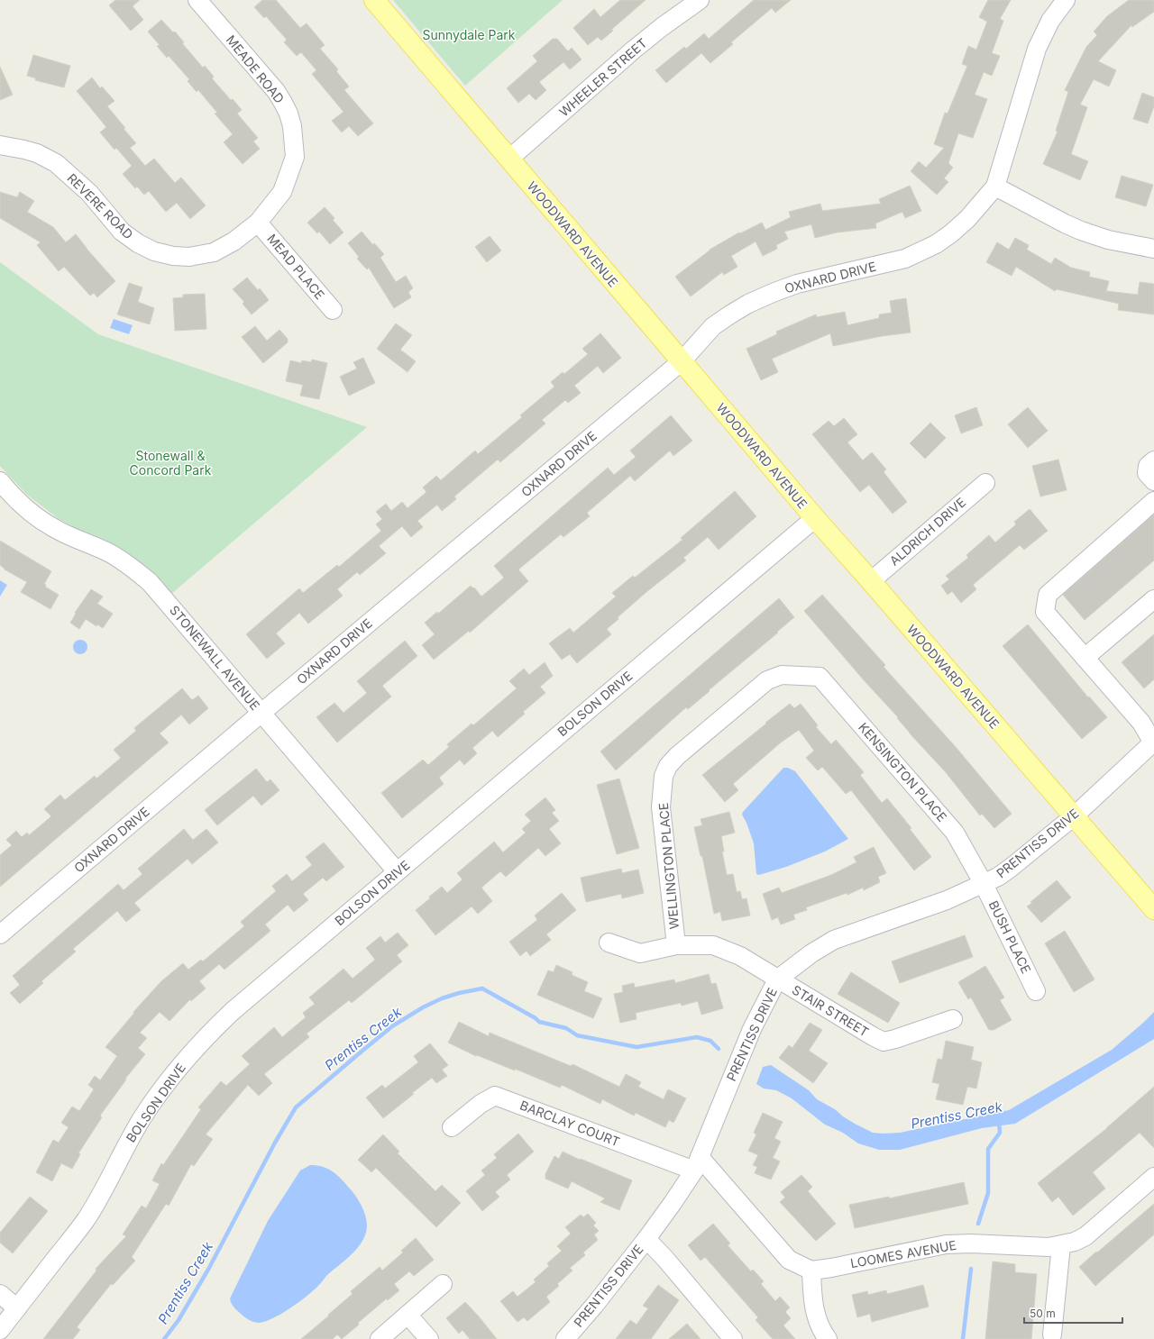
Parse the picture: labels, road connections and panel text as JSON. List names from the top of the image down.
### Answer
{
  "streets": {
    "main road": ["WOODWARD AVENUE"],
    "street": [
      "MEADE ROAD",
      "WHEELER STREET",
      "REVERE ROAD",
      "MEAD PLACE",
      "OXNARD DRIVE",
      "ALDRICH DRIVE",
      "STONEWALL AVENUE",
      "BOLSON DRIVE",
      "KENSINGTON PLACE",
      "PRENTISS DRIVE",
      "WELLINGTON PLACE",
      "BUSH PLACE",
      "STAIR STREET",
      "BARCLAY COURT",
      "LOOMES AVENUE"
    ]
  },
  "crossings": [
    ["MEADE ROAD", "REVERE ROAD"],
    ["MEADE ROAD", "MEAD PLACE"],
    ["WHEELER STREET", "WOODWARD AVENUE"],
    ["REVERE ROAD", "MEAD PLACE"],
    ["WOODWARD AVENUE", "OXNARD DRIVE"],
    ["WOODWARD AVENUE", "ALDRICH DRIVE"],
    ["WOODWARD AVENUE", "BOLSON DRIVE"],
    ["WOODWARD AVENUE", "PRENTISS DRIVE"],
    ["OXNARD DRIVE", "STONEWALL AVENUE"],
    ["STONEWALL AVENUE", "BOLSON DRIVE"],
    ["KENSINGTON PLACE", "PRENTISS DRIVE"],
    ["KENSINGTON PLACE", "WELLINGTON PLACE"],
    ["KENSINGTON PLACE", "BUSH PLACE"],
    ["PRENTISS DRIVE", "BUSH PLACE"],
    ["PRENTISS DRIVE", "STAIR STREET"],
    ["PRENTISS DRIVE", "BARCLAY COURT"],
    ["WELLINGTON PLACE", "STAIR STREET"]
  ],
  "water": ["Prentiss Creek"],
  "parks": ["Sunnydale Park", "Stonewall & Concord Park"],
  "scale_bar": "50 m"
}
